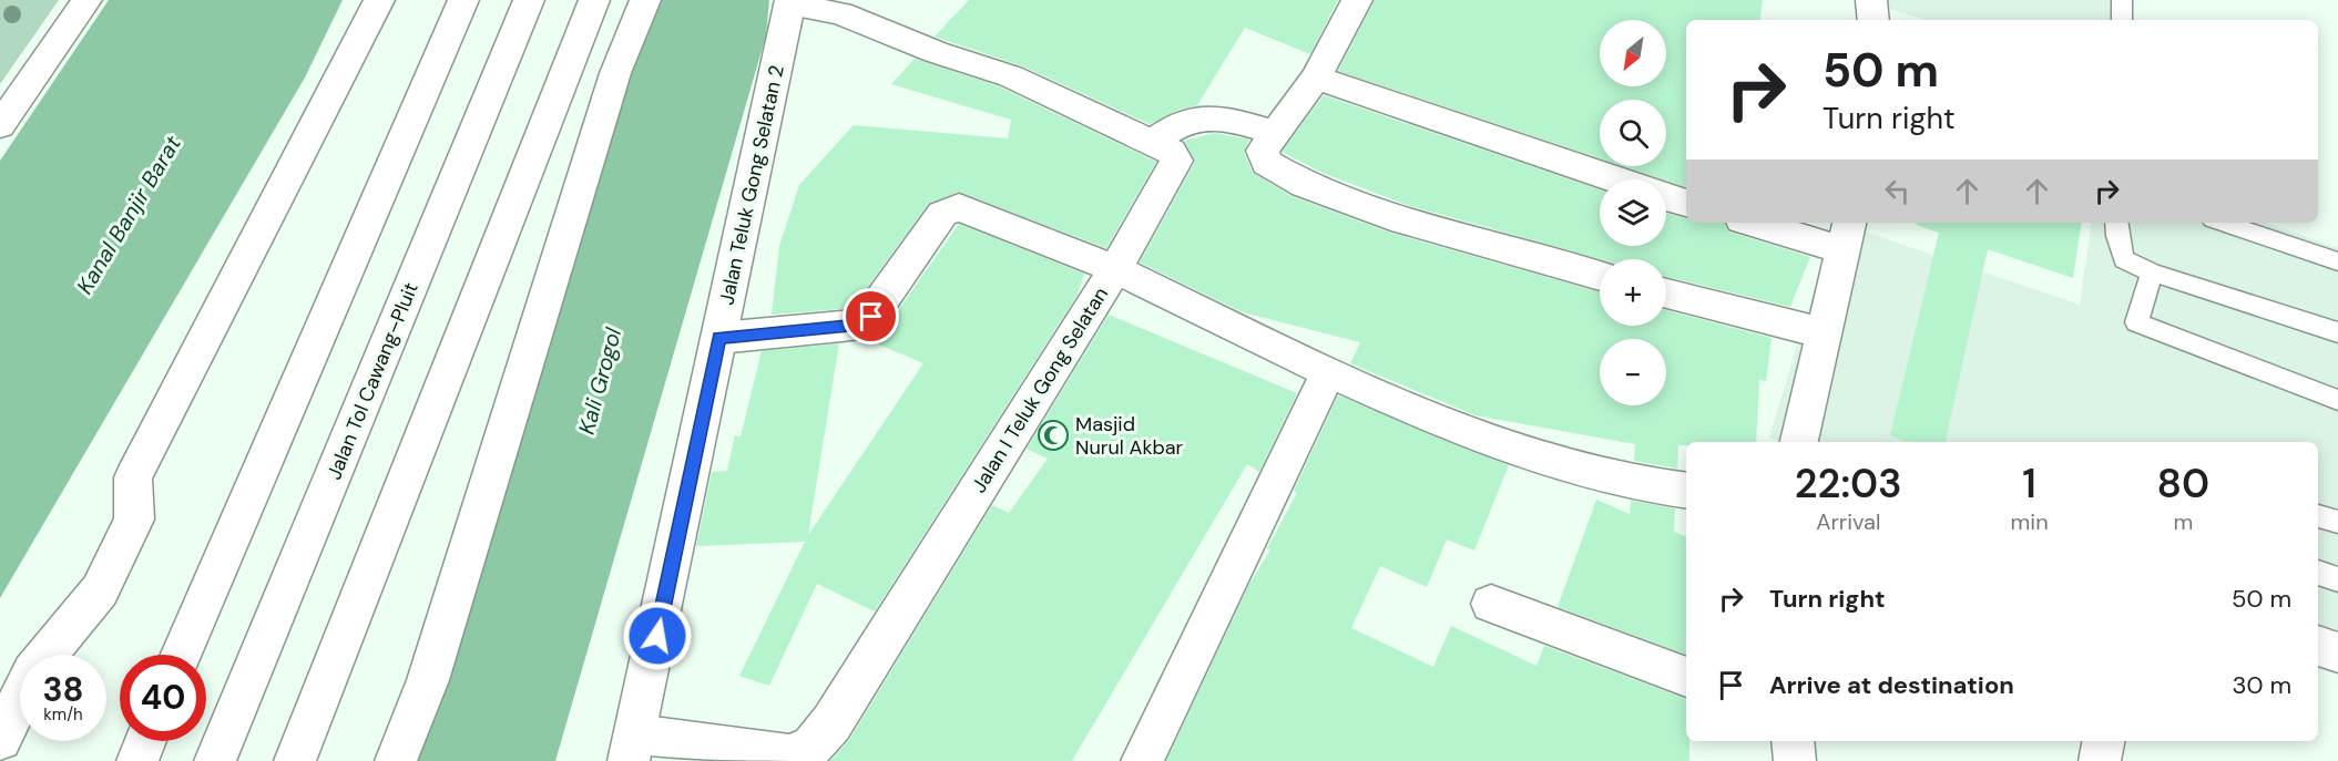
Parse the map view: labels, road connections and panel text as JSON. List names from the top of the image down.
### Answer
{
  "streets": {
    "main road": ["Jalan Teluk Gong Selatan 2", "Jalan Tol Cawang–Pluit", "Jalan I Teluk Gong Selatan"]
  },
  "crossings": [
    ["Jalan Teluk Gong Selatan 2", "Jalan I Teluk Gong Selatan"]
  ],
  "water": ["Kanal Banjir Barat", "Kali Grogol"],
  "places": {
    "mosque": ["Masjid Nurul Akbar"]
  },
  "north": "bottom left",
  "page": {
    "map_buttons": ["+", "−"],
    "turn": ["50 m", "Turn right"],
    "eta": [
      "22:03",
      "Arrival",
      "1",
      "min",
      "80",
      "m"
    ],
    "list": [
      {
        "name": "Turn right",
        "value": "50 m"
      },
      {
        "name": "Arrive at destination",
        "value": "30 m"
      }
    ],
    "speed": "38 km/h",
    "limit": "40"
  }
}
